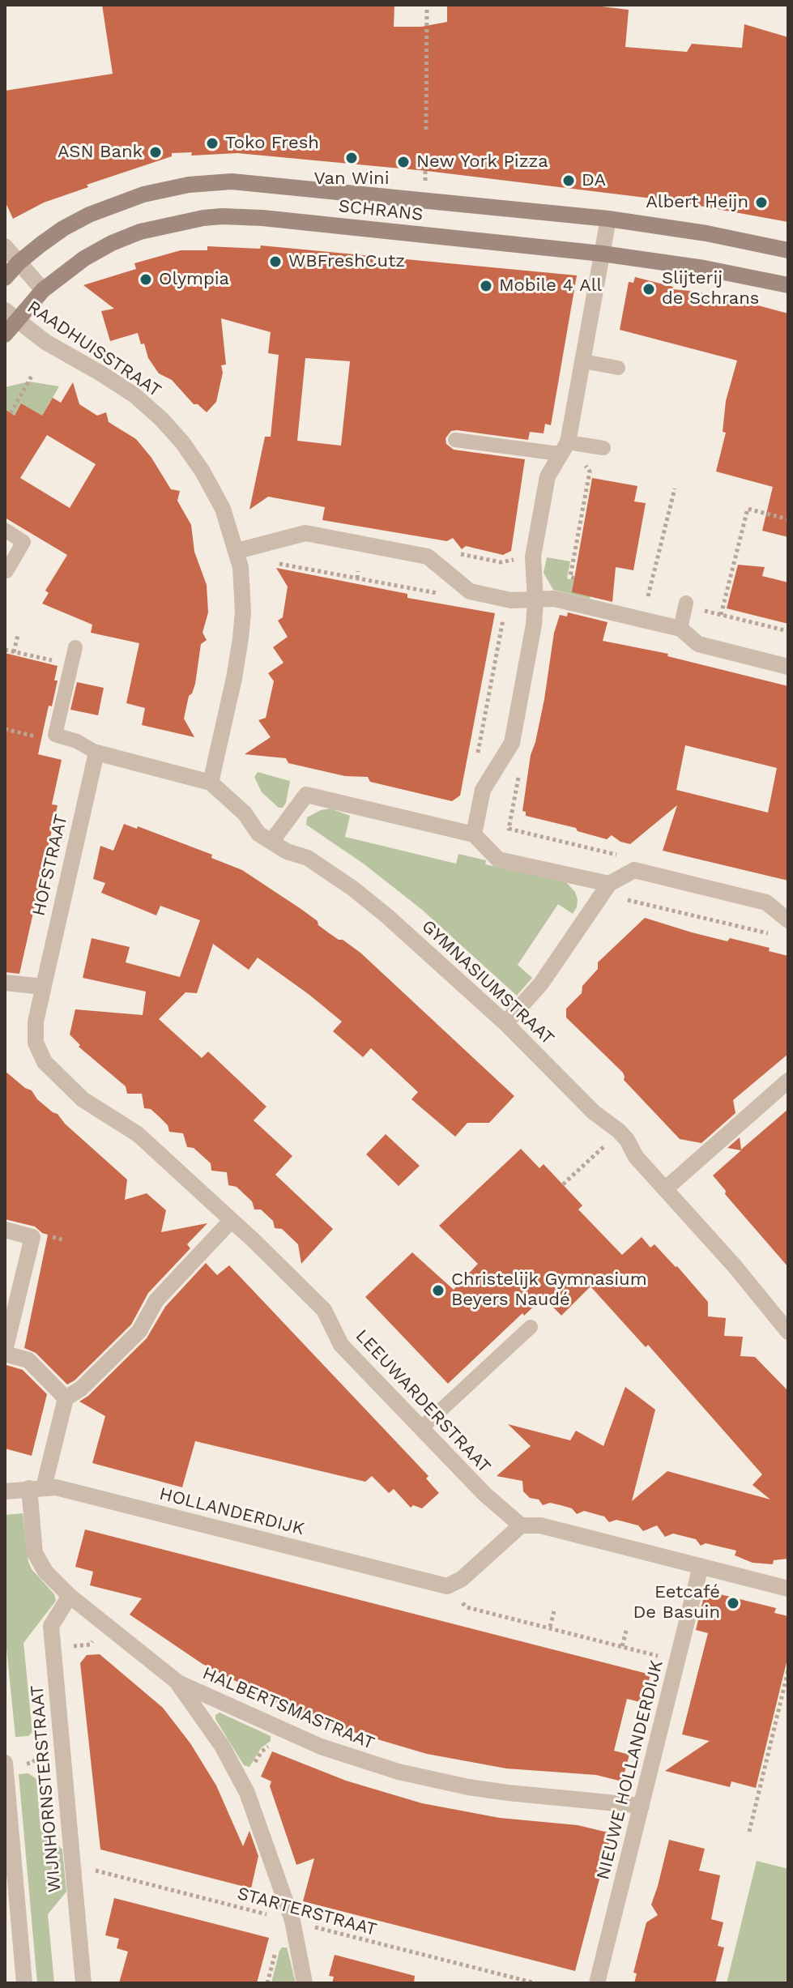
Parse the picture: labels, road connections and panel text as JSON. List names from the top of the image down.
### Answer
{
  "streets": {
    "street": [
      "SCHRANS",
      "RAADHUISSTRAAT",
      "HOFSTRAAT",
      "GYMNASIUMSTRAAT",
      "LEEUWARDERSTRAAT",
      "HOLLANDERDIJK",
      "HALBERTSMASTRAAT",
      "NIEUWE HOLLANDERDIJK",
      "WIJNHORNSTERSTRAAT"
    ],
    "path": ["STARTERSTRAAT"]
  },
  "crossings": [
    ["SCHRANS", "RAADHUISSTRAAT"],
    ["RAADHUISSTRAAT", "GYMNASIUMSTRAAT"],
    ["HOFSTRAAT", "GYMNASIUMSTRAAT"],
    ["HOFSTRAAT", "LEEUWARDERSTRAAT"],
    ["HOLLANDERDIJK", "HALBERTSMASTRAAT"],
    ["HALBERTSMASTRAAT", "NIEUWE HOLLANDERDIJK"],
    ["HALBERTSMASTRAAT", "WIJNHORNSTERSTRAAT"],
    ["WIJNHORNSTERSTRAAT", "STARTERSTRAAT"]
  ],
  "places": [
    "Toko Fresh",
    "ASN Bank",
    "Van Wini",
    "New York Pizza",
    "DA",
    "Albert Heijn",
    "WBFreshCutz",
    "Olympia",
    "Mobile 4 All",
    "Slijterij de Schrans",
    "Christelijk Gymnasium Beyers Naudé",
    "Eetcafé De Basuin"
  ]
}
